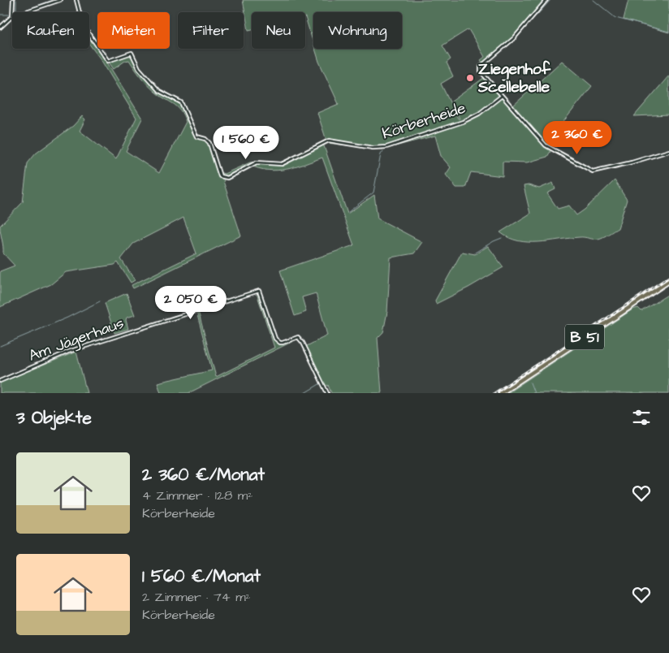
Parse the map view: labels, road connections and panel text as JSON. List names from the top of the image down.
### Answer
{
  "streets": {
    "main road": ["B 51"],
    "street": ["Körberheide", "Am Jägerhaus"]
  },
  "places": ["Ziegenhof Scellebelle"],
  "page": {
    "chip": [
      "Kaufen",
      "Mieten",
      "Filter",
      "Neu",
      "Wohnung"
    ],
    "price": ["2 360 €", "1 560 €", "2 050 €"],
    "heading": "3 Objekte",
    "list": [
      {
        "name": "2 360 €/Monat",
        "note": "4 Zimmer · 128 m² · Körberheide"
      },
      {
        "name": "1 560 €/Monat",
        "note": "2 Zimmer · 74 m² · Körberheide"
      }
    ]
  }
}
